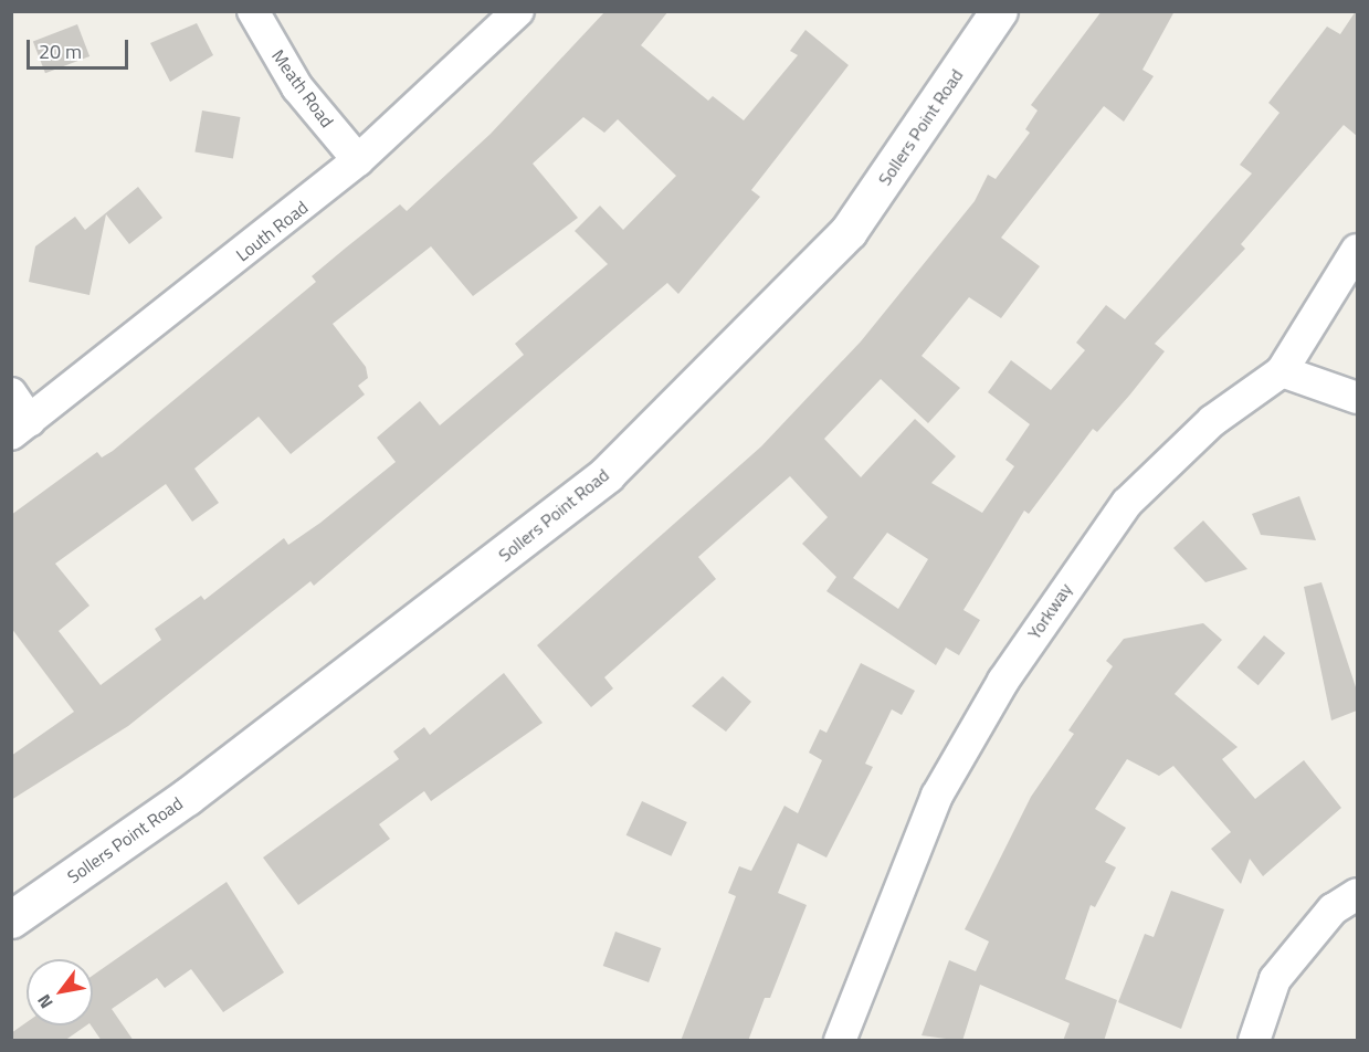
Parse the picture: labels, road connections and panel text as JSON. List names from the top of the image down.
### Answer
{
  "streets": {
    "main road": ["Sollers Point Road"],
    "street": ["Meath Road", "Louth Road", "Yorkway"]
  },
  "crossings": [
    ["Meath Road", "Louth Road"]
  ],
  "scale_bar": "20 m",
  "north": "bottom left"
}
